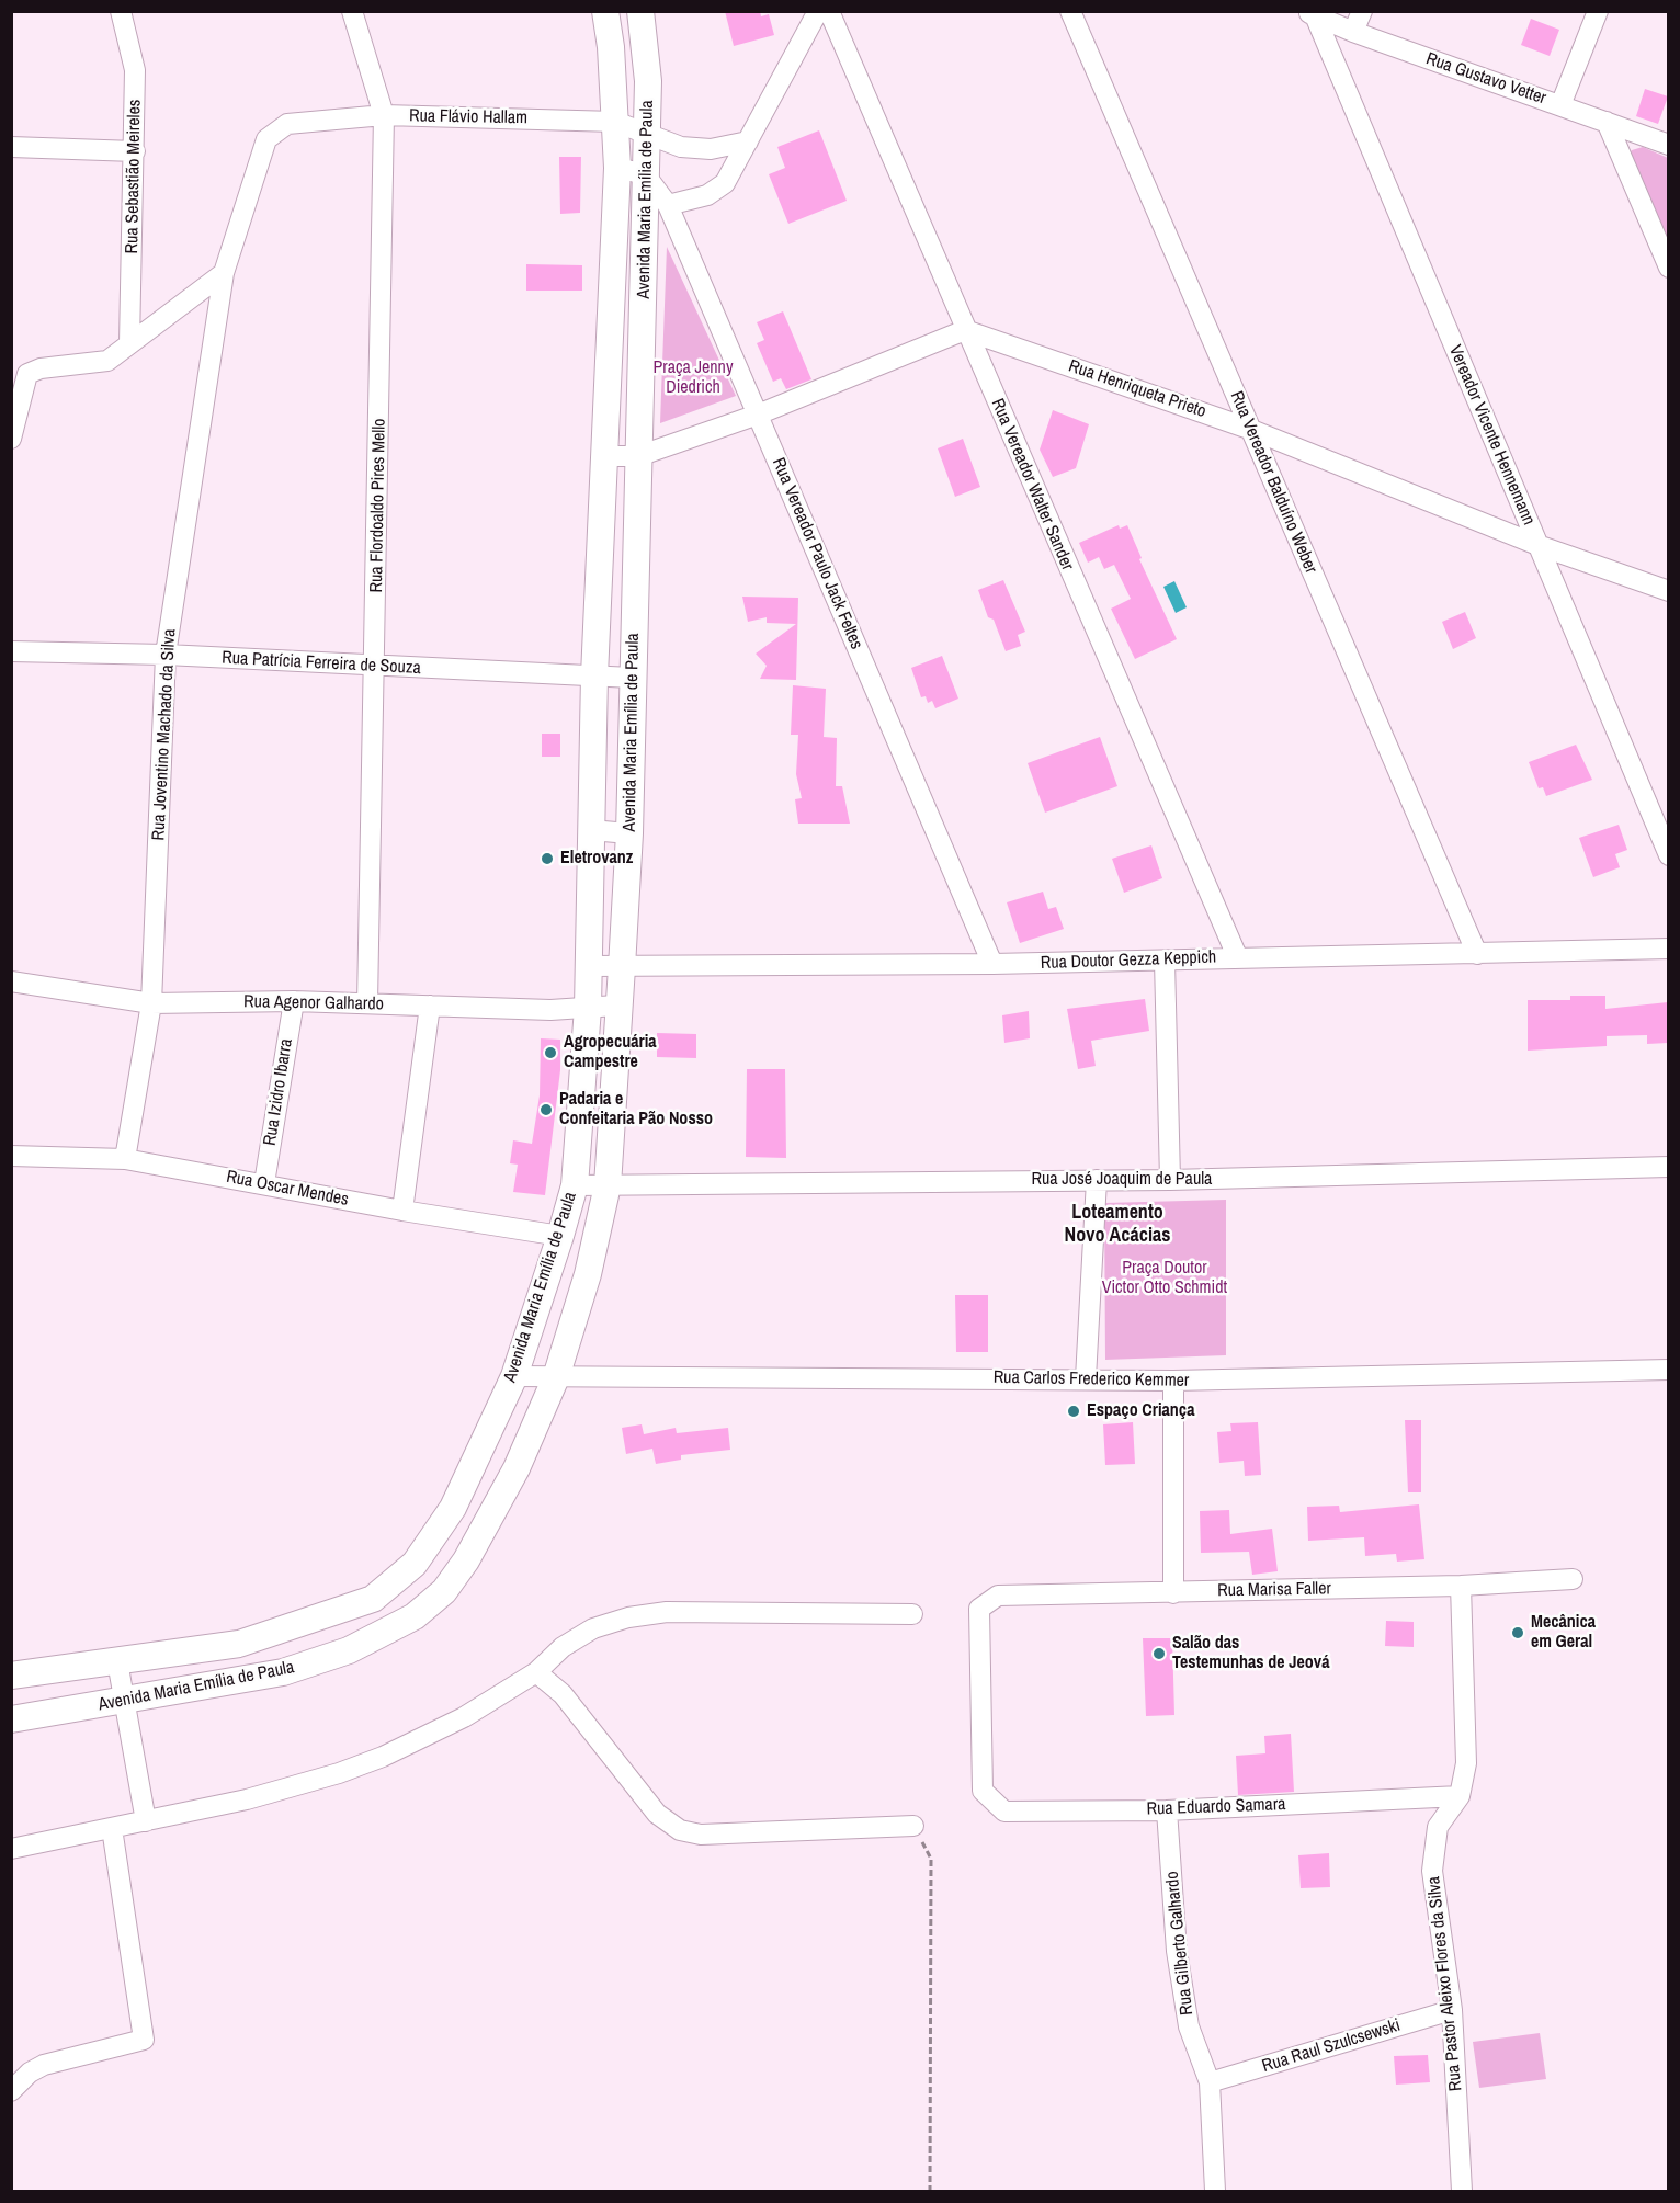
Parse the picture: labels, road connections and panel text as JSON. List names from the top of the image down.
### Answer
{
  "streets": {
    "main road": ["Avenida Maria Emília de Paula"],
    "street": [
      "Rua Gustavo Vetter",
      "Rua Flávio Hallam",
      "Rua Sebastião Meireles",
      "Rua Henriqueta Prieto",
      "Vereador Vicente Hennemann",
      "Rua Vereador Balduíno Weber",
      "Rua Vereador Walter Sander",
      "Rua Flordoaldo Pires Mello",
      "Rua Vereador Paulo Jack Feltes",
      "Rua Patrícia Ferreira de Souza",
      "Rua Joventino Machado da Silva",
      "Rua Doutor Gezza Keppich",
      "Rua Agenor Galhardo",
      "Rua Izidro Ibarra",
      "Rua José Joaquim de Paula",
      "Rua Oscar Mendes",
      "Rua Carlos Frederico Kemmer",
      "Rua Marisa Faller",
      "Rua Eduardo Samara",
      "Rua Gilberto Galhardo",
      "Rua Pastor Aleixo Flores da Silva",
      "Rua Raul Szulcsewski"
    ]
  },
  "crossings": [
    ["Rua Gustavo Vetter", "Vereador Vicente Hennemann"],
    ["Rua Flávio Hallam", "Avenida Maria Emília de Paula"],
    ["Rua Flávio Hallam", "Rua Flordoaldo Pires Mello"],
    ["Rua Flávio Hallam", "Rua Joventino Machado da Silva"],
    ["Avenida Maria Emília de Paula", "Rua Vereador Paulo Jack Feltes"],
    ["Avenida Maria Emília de Paula", "Rua Patrícia Ferreira de Souza"],
    ["Avenida Maria Emília de Paula", "Rua Doutor Gezza Keppich"],
    ["Avenida Maria Emília de Paula", "Rua Agenor Galhardo"],
    ["Avenida Maria Emília de Paula", "Rua José Joaquim de Paula"],
    ["Avenida Maria Emília de Paula", "Rua Oscar Mendes"],
    ["Avenida Maria Emília de Paula", "Rua Carlos Frederico Kemmer"],
    ["Rua Henriqueta Prieto", "Vereador Vicente Hennemann"],
    ["Rua Henriqueta Prieto", "Rua Vereador Balduíno Weber"],
    ["Rua Henriqueta Prieto", "Rua Vereador Walter Sander"],
    ["Rua Vereador Balduíno Weber", "Rua Doutor Gezza Keppich"],
    ["Rua Vereador Walter Sander", "Rua Doutor Gezza Keppich"],
    ["Rua Flordoaldo Pires Mello", "Rua Patrícia Ferreira de Souza"],
    ["Rua Flordoaldo Pires Mello", "Rua Agenor Galhardo"],
    ["Rua Vereador Paulo Jack Feltes", "Rua Doutor Gezza Keppich"],
    ["Rua Patrícia Ferreira de Souza", "Rua Joventino Machado da Silva"],
    ["Rua Joventino Machado da Silva", "Rua Agenor Galhardo"],
    ["Rua Joventino Machado da Silva", "Rua Oscar Mendes"],
    ["Rua Agenor Galhardo", "Rua Izidro Ibarra"],
    ["Rua Izidro Ibarra", "Rua Oscar Mendes"],
    ["Rua Marisa Faller", "Rua Eduardo Samara"],
    ["Rua Marisa Faller", "Rua Pastor Aleixo Flores da Silva"],
    ["Rua Eduardo Samara", "Rua Gilberto Galhardo"],
    ["Rua Eduardo Samara", "Rua Pastor Aleixo Flores da Silva"],
    ["Rua Gilberto Galhardo", "Rua Raul Szulcsewski"],
    ["Rua Pastor Aleixo Flores da Silva", "Rua Raul Szulcsewski"]
  ],
  "districts": ["Loteamento Novo Acácias"],
  "parks": ["Praça Jenny Diedrich", "Praça Doutor Victor Otto Schmidt"],
  "places": [
    "Eletrovanz",
    "Agropecuária Campestre",
    "Padaria e Confeitaria Pão Nosso",
    "Espaço Criança",
    "Mecânica em Geral",
    "Salão das Testemunhas de Jeová"
  ]
}
